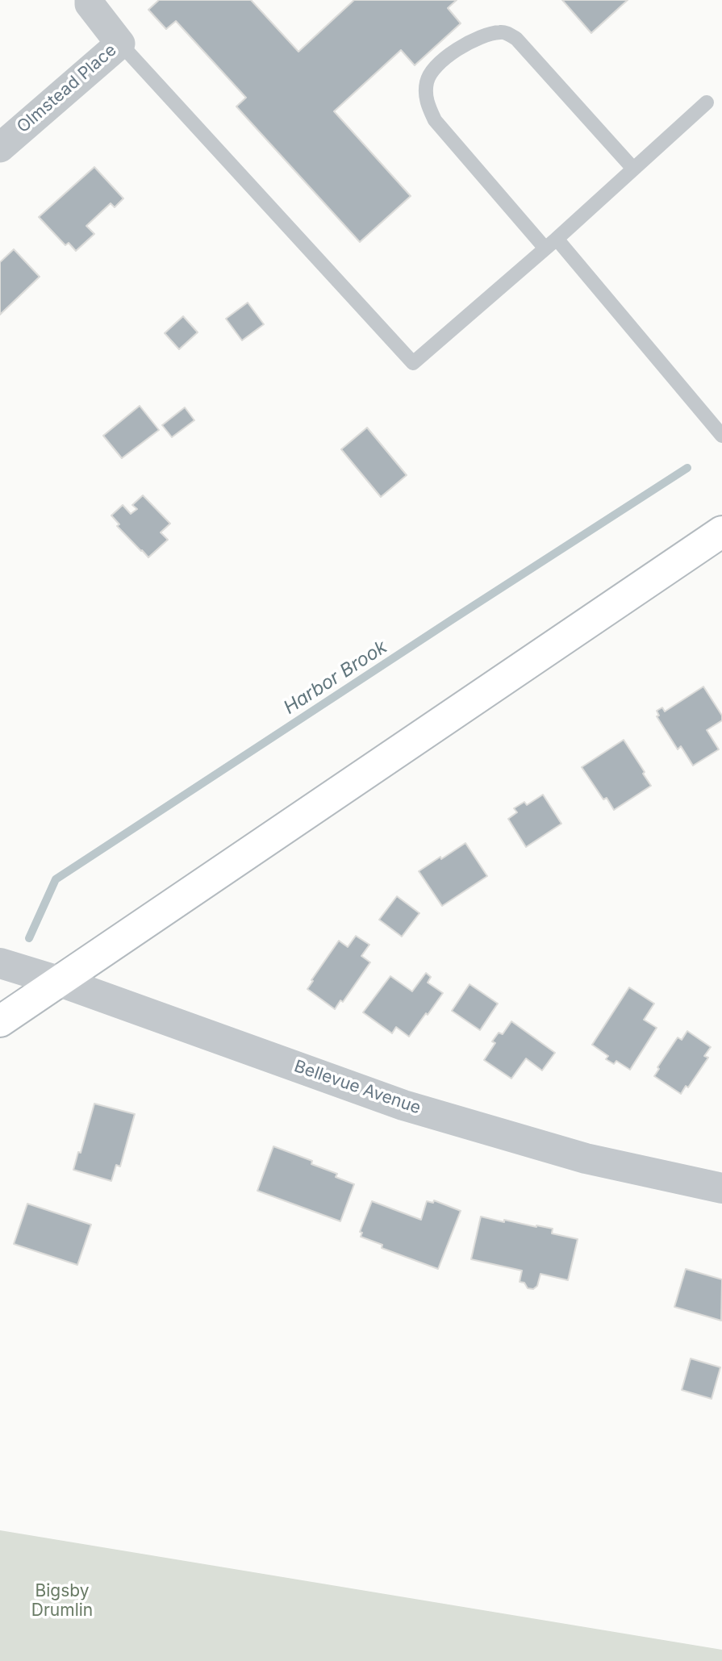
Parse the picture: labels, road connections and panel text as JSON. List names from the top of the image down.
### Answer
{
  "streets": {
    "street": ["Olmstead Place", "Bellevue Avenue"]
  },
  "water": ["Harbor Brook"],
  "parks": ["Bigsby Drumlin"]
}
